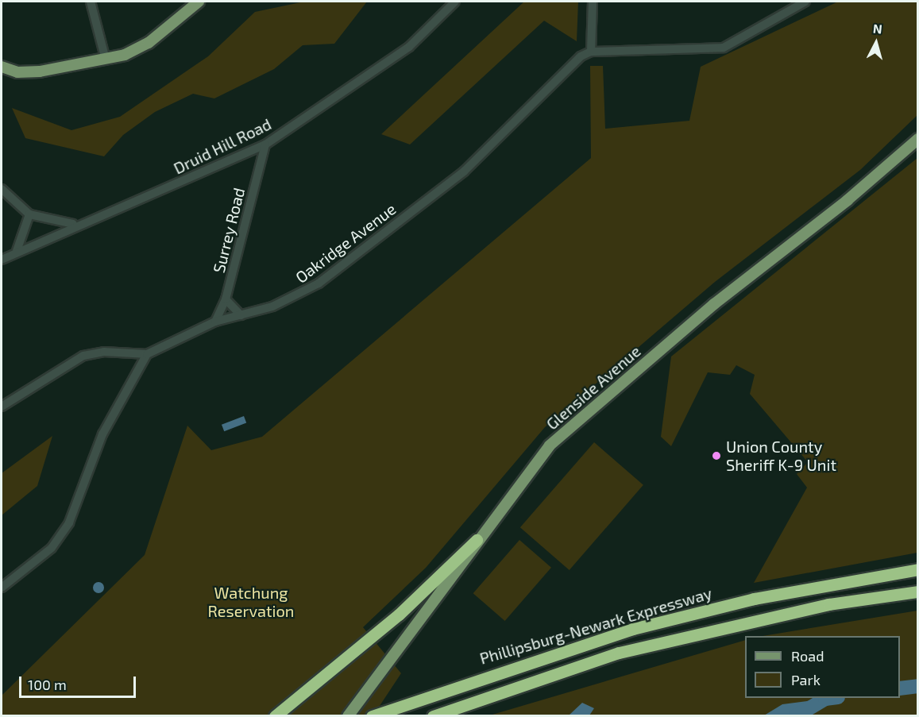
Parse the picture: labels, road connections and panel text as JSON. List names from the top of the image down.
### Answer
{
  "streets": {
    "highway": ["Phillipsburg-Newark Expressway"],
    "main road": ["Glenside Avenue"],
    "street": ["Druid Hill Road", "Surrey Road", "Oakridge Avenue"]
  },
  "crossings": [
    ["Druid Hill Road", "Surrey Road"],
    ["Surrey Road", "Oakridge Avenue"]
  ],
  "parks": ["Watchung Reservation"],
  "places": ["Union County Sheriff K-9 Unit"],
  "legend": ["Road", "Park"],
  "scale_bar": "100 m",
  "north": "top"
}
